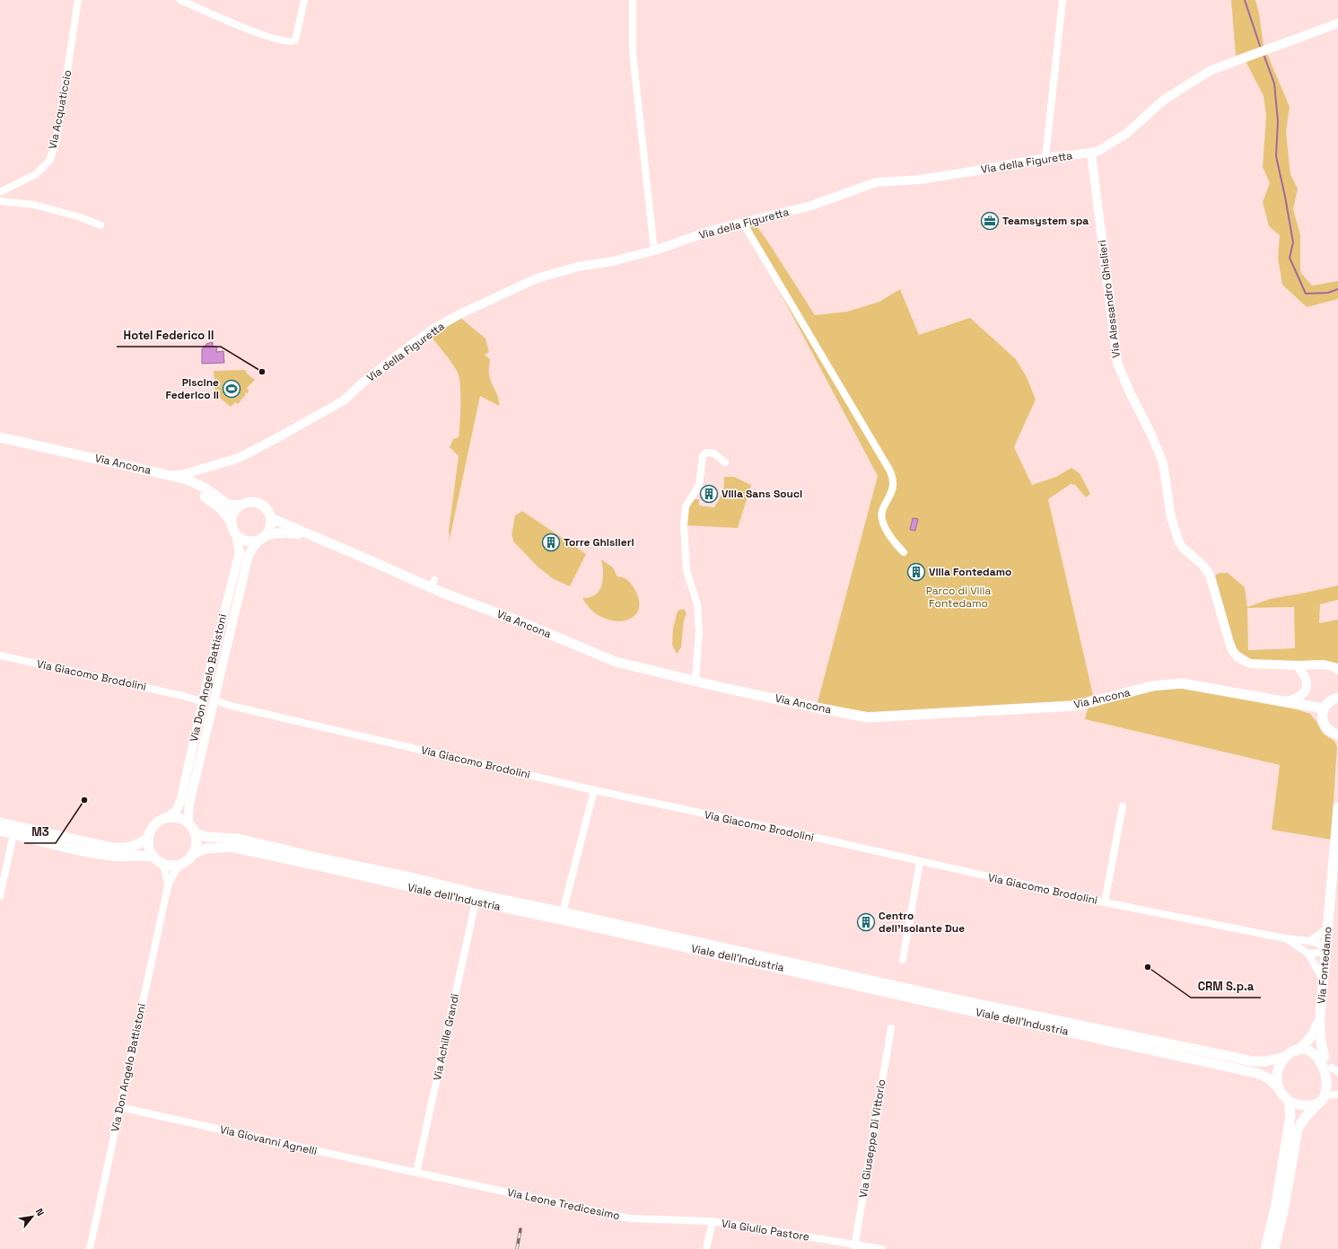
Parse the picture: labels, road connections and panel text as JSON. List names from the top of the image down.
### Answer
{
  "streets": {
    "main road": [
      "Via Ancona",
      "Via Don Angelo Battistoni",
      "Viale dell'Industria",
      "Via Fontedamo"
    ],
    "street": [
      "Via Acquaticcio",
      "Via della Figuretta",
      "Via Alessandro Ghislieri",
      "Via Giacomo Brodolini",
      "Via Achille Grandi",
      "Via Giuseppe Di Vittorio",
      "Via Giovanni Agnelli",
      "Via Leone Tredicesimo",
      "Via Giulio Pastore"
    ]
  },
  "crossings": [
    ["Via della Figuretta", "Via Alessandro Ghislieri"],
    ["Via della Figuretta", "Via Ancona"],
    ["Via Ancona", "Via Don Angelo Battistoni"],
    ["Via Giacomo Brodolini", "Via Don Angelo Battistoni"],
    ["Via Giacomo Brodolini", "Via Fontedamo"],
    ["Via Don Angelo Battistoni", "Viale dell'Industria"],
    ["Via Don Angelo Battistoni", "Via Giovanni Agnelli"],
    ["Viale dell'Industria", "Via Fontedamo"],
    ["Viale dell'Industria", "Via Achille Grandi"],
    ["Via Achille Grandi", "Via Giovanni Agnelli"],
    ["Via Achille Grandi", "Via Leone Tredicesimo"],
    ["Via Giuseppe Di Vittorio", "Via Giulio Pastore"],
    ["Via Giovanni Agnelli", "Via Leone Tredicesimo"],
    ["Via Leone Tredicesimo", "Via Giulio Pastore"]
  ],
  "parks": ["Parco di Villa Fontedamo"],
  "places": {
    "office": ["Teamsystem spa"],
    "other": ["Hotel Federico II", "M3", "CRM S.p.a"],
    "sports": ["Piscine Federico II"],
    "building": [
      "Villa Sans Souci",
      "Torre Ghislieri",
      "Villa Fontedamo",
      "Centro dell'Isolante Due"
    ]
  },
  "north": "top right"
}
